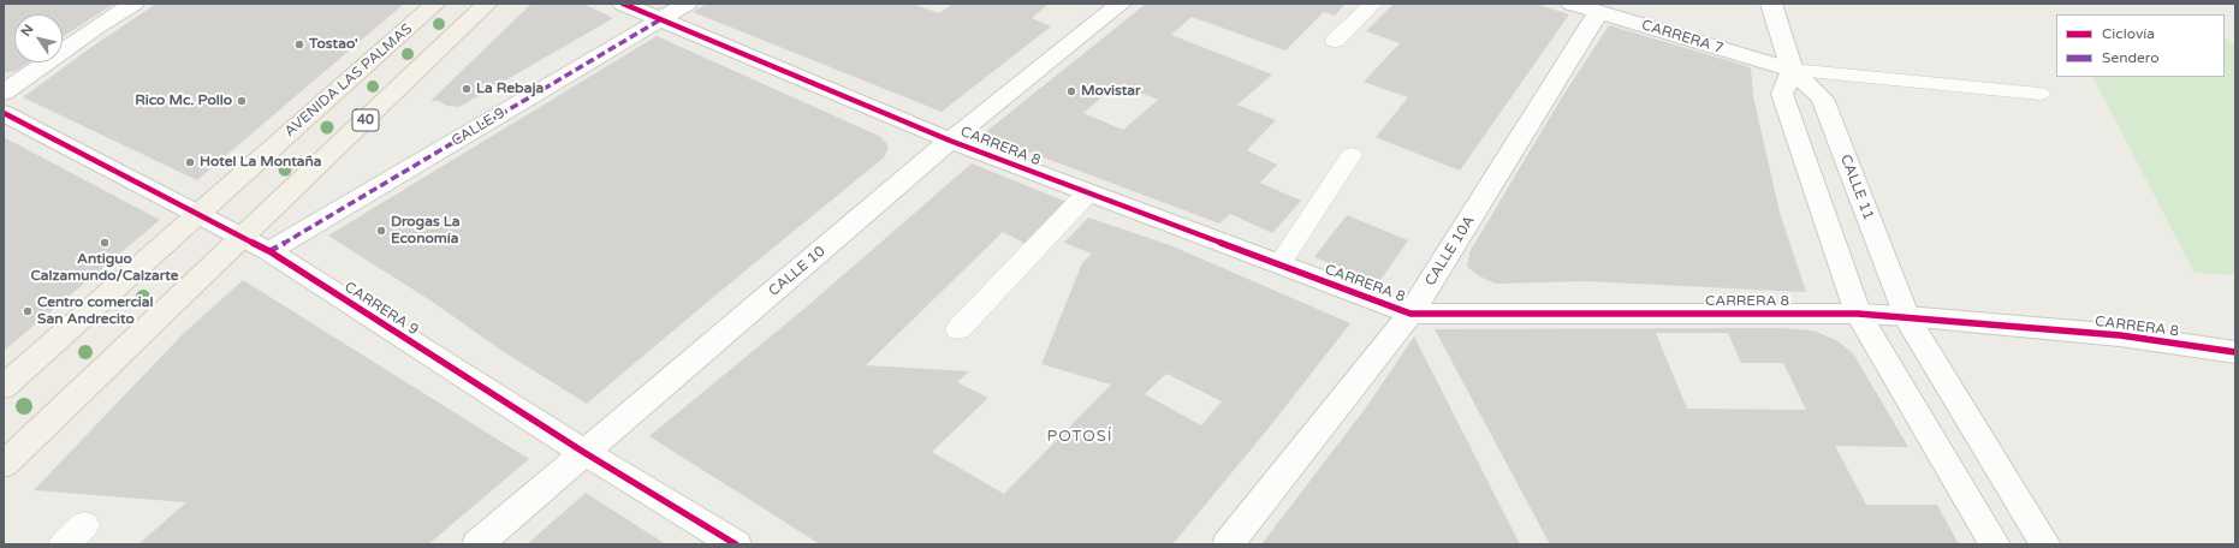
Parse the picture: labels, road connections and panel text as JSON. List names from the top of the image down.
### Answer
{
  "streets": {
    "main road": ["AVENIDA LAS PALMAS", "40"],
    "street": [
      "CARRERA 7",
      "CALLE 9",
      "CARRERA 8",
      "CALLE 11",
      "CALLE 10A",
      "CALLE 10",
      "CARRERA 9"
    ]
  },
  "crossings": [
    ["CARRERA 7", "CALLE 11"],
    ["CARRERA 7", "CALLE 10A"],
    ["AVENIDA LAS PALMAS", "CARRERA 9"],
    ["40", "CARRERA 9"],
    ["CALLE 9", "CARRERA 8"],
    ["CALLE 9", "CARRERA 9"],
    ["CARRERA 8", "CALLE 11"],
    ["CARRERA 8", "CALLE 10A"],
    ["CARRERA 8", "CALLE 10"],
    ["CALLE 10", "CARRERA 9"]
  ],
  "districts": ["POTOSÍ"],
  "places": [
    "Tostao'",
    "La Rebaja",
    "Movistar",
    "Rico Mc. Pollo",
    "Hotel La Montaña",
    "Drogas La Economía",
    "Antiguo Calzamundo/Calzarte",
    "Centro comercial San Andrecito"
  ],
  "legend": ["Ciclovía", "Sendero"],
  "north": "top left"
}
